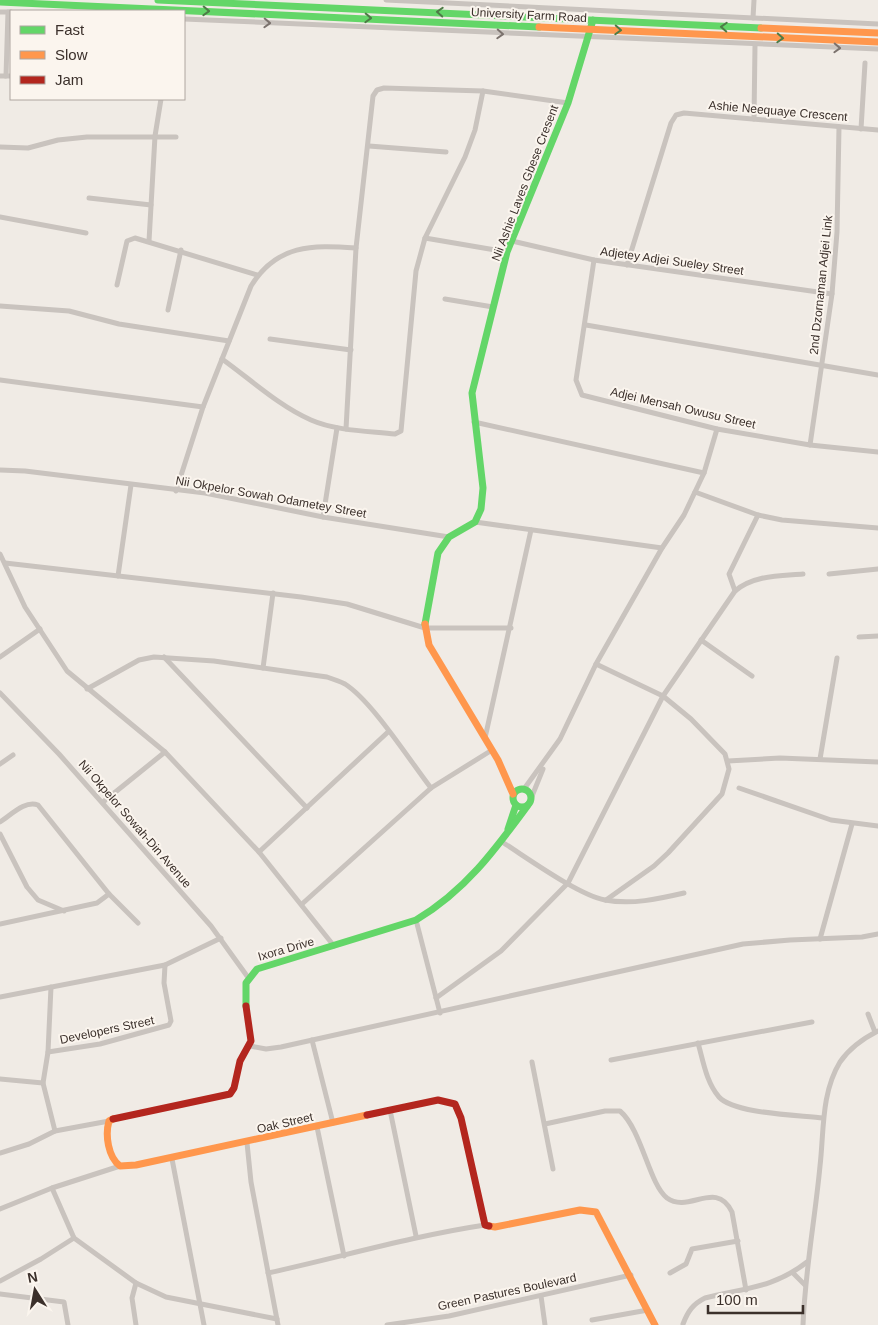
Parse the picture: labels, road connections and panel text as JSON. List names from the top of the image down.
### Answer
{
  "streets": {
    "street": [
      "University Farm Road",
      "Ashie Neequaye Crescent",
      "Nii Ashie Laves Gbese Cresent",
      "Adjetey Adjei Sueley Street",
      "2nd Dzornaman Adjei Link",
      "Adjei Mensah Owusu Street",
      "Nii Okpelor Sowah Odametey Street",
      "Nii Okpelor Sowah-Din Avenue",
      "Ixora Drive",
      "Developers Street",
      "Oak Street",
      "Green Pastures Boulevard"
    ]
  },
  "crossings": [
    ["University Farm Road", "Nii Ashie Laves Gbese Cresent"],
    ["Ashie Neequaye Crescent", "Adjetey Adjei Sueley Street"],
    ["Ashie Neequaye Crescent", "2nd Dzornaman Adjei Link"],
    ["Nii Ashie Laves Gbese Cresent", "Adjetey Adjei Sueley Street"],
    ["Adjetey Adjei Sueley Street", "2nd Dzornaman Adjei Link"],
    ["2nd Dzornaman Adjei Link", "Adjei Mensah Owusu Street"],
    ["Nii Okpelor Sowah-Din Avenue", "Ixora Drive"]
  ],
  "legend": ["Fast", "Slow", "Jam"],
  "scale_bar": "100 m",
  "north": "top"
}
